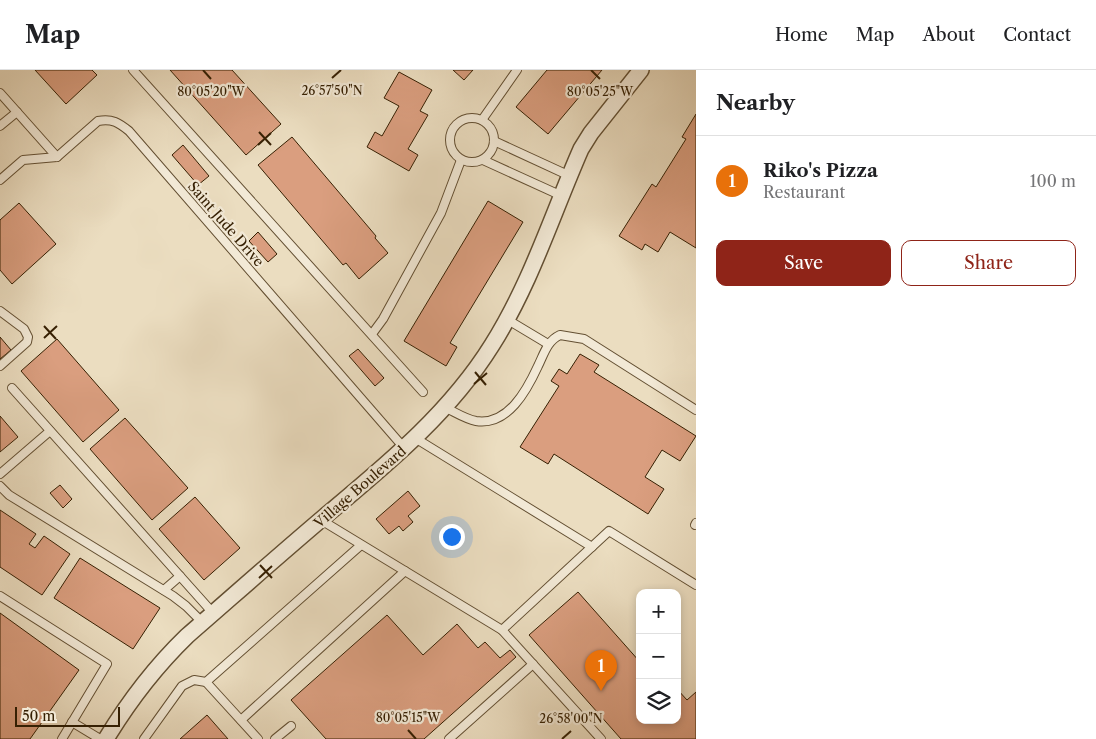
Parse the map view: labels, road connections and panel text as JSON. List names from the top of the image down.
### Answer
{
  "streets": {
    "street": ["Village Boulevard"],
    "lane": ["Saint Jude Drive"]
  },
  "crossings": [
    ["Saint Jude Drive", "Village Boulevard"]
  ],
  "scale_bar": "50 m",
  "page": {
    "header": "Map",
    "nav": [
      "Home",
      "Map",
      "About",
      "Contact"
    ],
    "heading": "Nearby",
    "list": [
      {
        "mark": "1",
        "name": "Riko's Pizza",
        "note": "Restaurant",
        "value": "100 m"
      }
    ],
    "buttons": ["Save", "Share"],
    "map_buttons": ["+", "−"],
    "pins": "1",
    "scale": "50 m"
  },
  "coordinates": [
    "26°57'50\"N",
    "80°05'20\"W",
    "80°05'25\"W",
    "80°05'15\"W",
    "26°58'00\"N"
  ]
}
